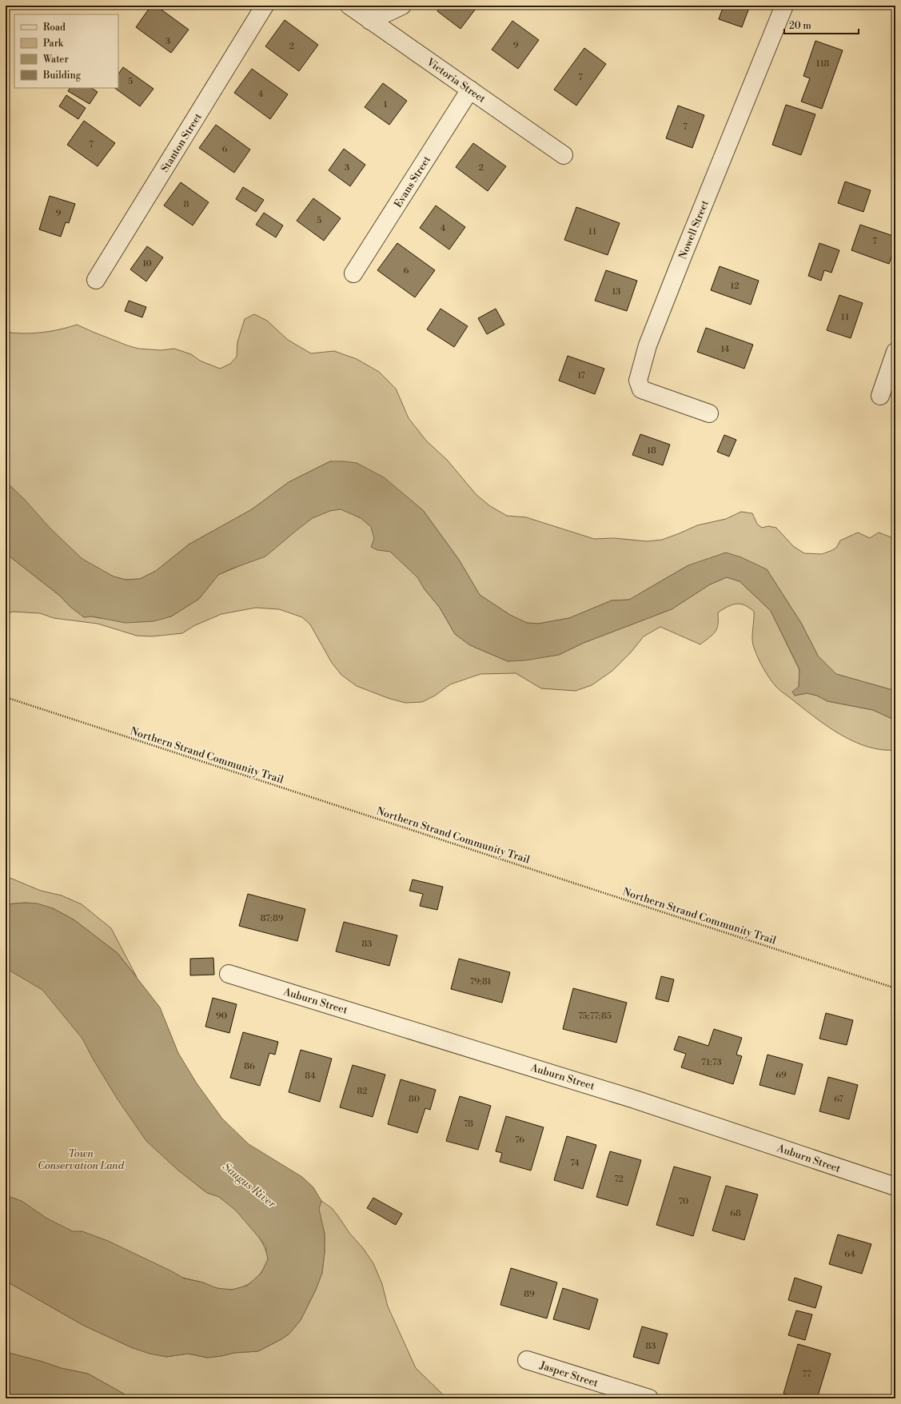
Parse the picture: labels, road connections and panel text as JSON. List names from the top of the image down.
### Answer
{
  "streets": {
    "street": [
      "Victoria Street",
      "Stanton Street",
      "Evans Street",
      "Nowell Street",
      "Auburn Street",
      "Jasper Street"
    ],
    "path": ["Northern Strand Community Trail"]
  },
  "crossings": [
    ["Victoria Street", "Evans Street"]
  ],
  "water": ["Saugus River"],
  "parks": ["Town Conservation Land"],
  "house_numbers": [
    "3",
    "9",
    "2",
    "118",
    "7",
    "5",
    "4",
    "1",
    "7",
    "7",
    "6",
    "3",
    "2",
    "8",
    "9",
    "5",
    "4",
    "11",
    "7",
    "10",
    "6",
    "12",
    "13",
    "11",
    "14",
    "17",
    "18",
    "87;89",
    "83",
    "79;81",
    "90",
    "75;77;85",
    "71;73",
    "86",
    "69",
    "84",
    "82",
    "80",
    "67",
    "78",
    "76",
    "74",
    "72",
    "70",
    "68",
    "64",
    "89",
    "83",
    "77"
  ],
  "legend": [
    "Road",
    "Park",
    "Water",
    "Building"
  ],
  "scale_bar": "20 m"
}
